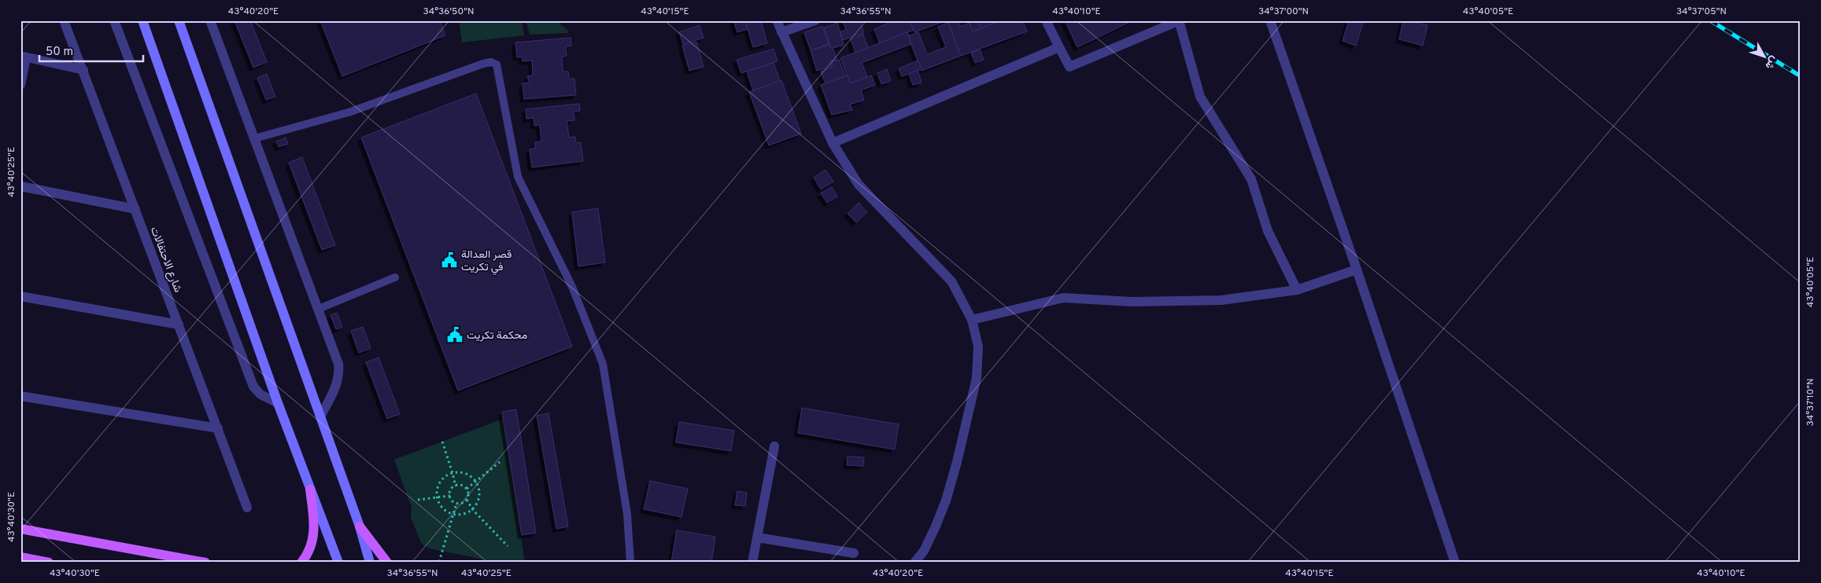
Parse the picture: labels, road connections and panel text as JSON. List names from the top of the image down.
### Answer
{
  "streets": {
    "street": ["شارع الاحتفالات"]
  },
  "places": {
    "public building": ["قصر العدالة في تكريت", "محكمة تكريت"]
  },
  "scale_bar": "50 m",
  "north": "bottom right",
  "coordinates": [
    "43°40'20\"E",
    "34°36'50\"N",
    "43°40'15\"E",
    "34°36'55\"N",
    "43°40'10\"E",
    "34°37'00\"N",
    "43°40'05\"E",
    "34°37'05\"N",
    "43°40'25\"E",
    "34°37'10\"N",
    "43°40'30\"E"
  ]
}
